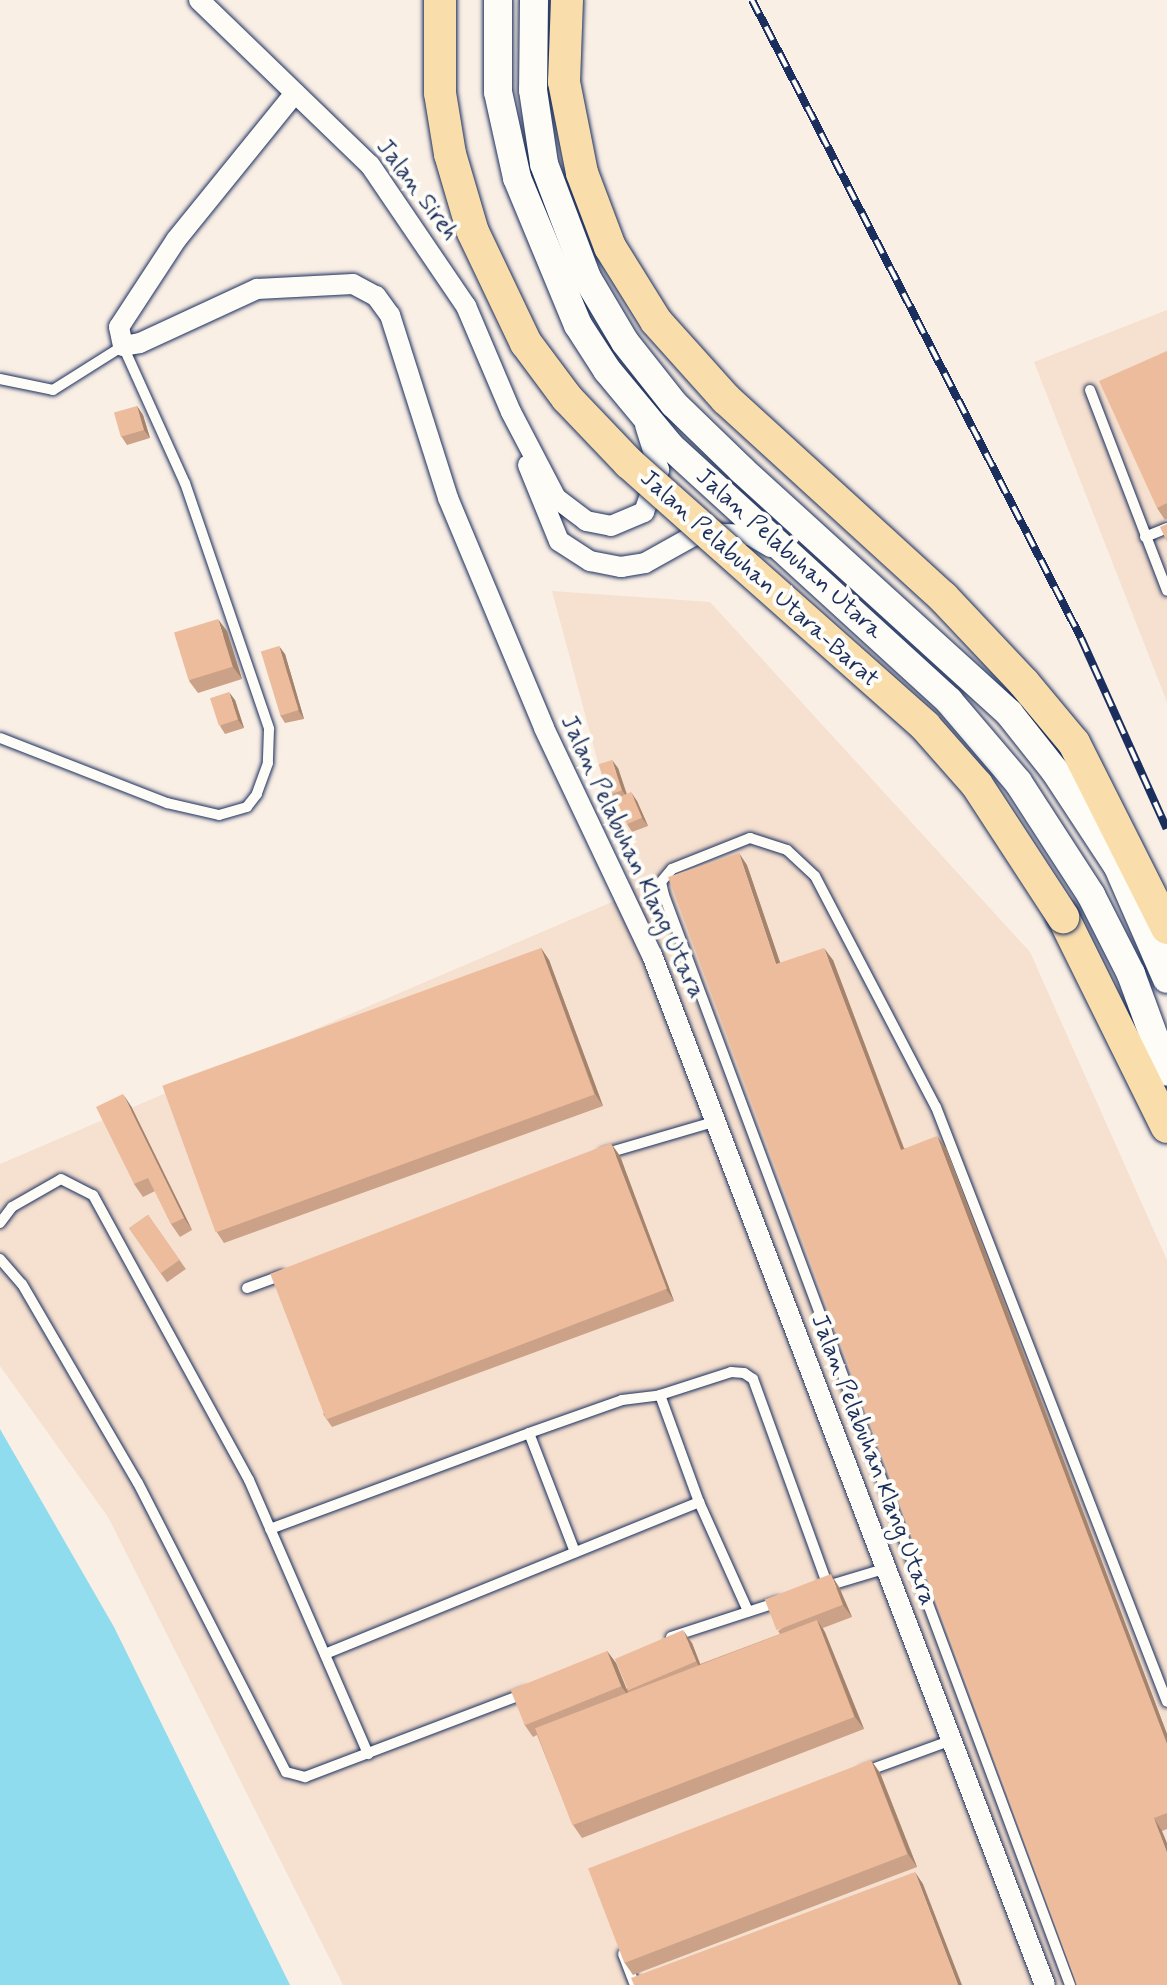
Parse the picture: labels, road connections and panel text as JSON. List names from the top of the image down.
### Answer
{
  "streets": {
    "main road": ["Jalan Pelabuhan Utara", "Jalan Pelabuhan Utara-Barat"],
    "street": ["Jalan Sireh", "Jalan Pelabuhan Klang Utara"]
  }
}
